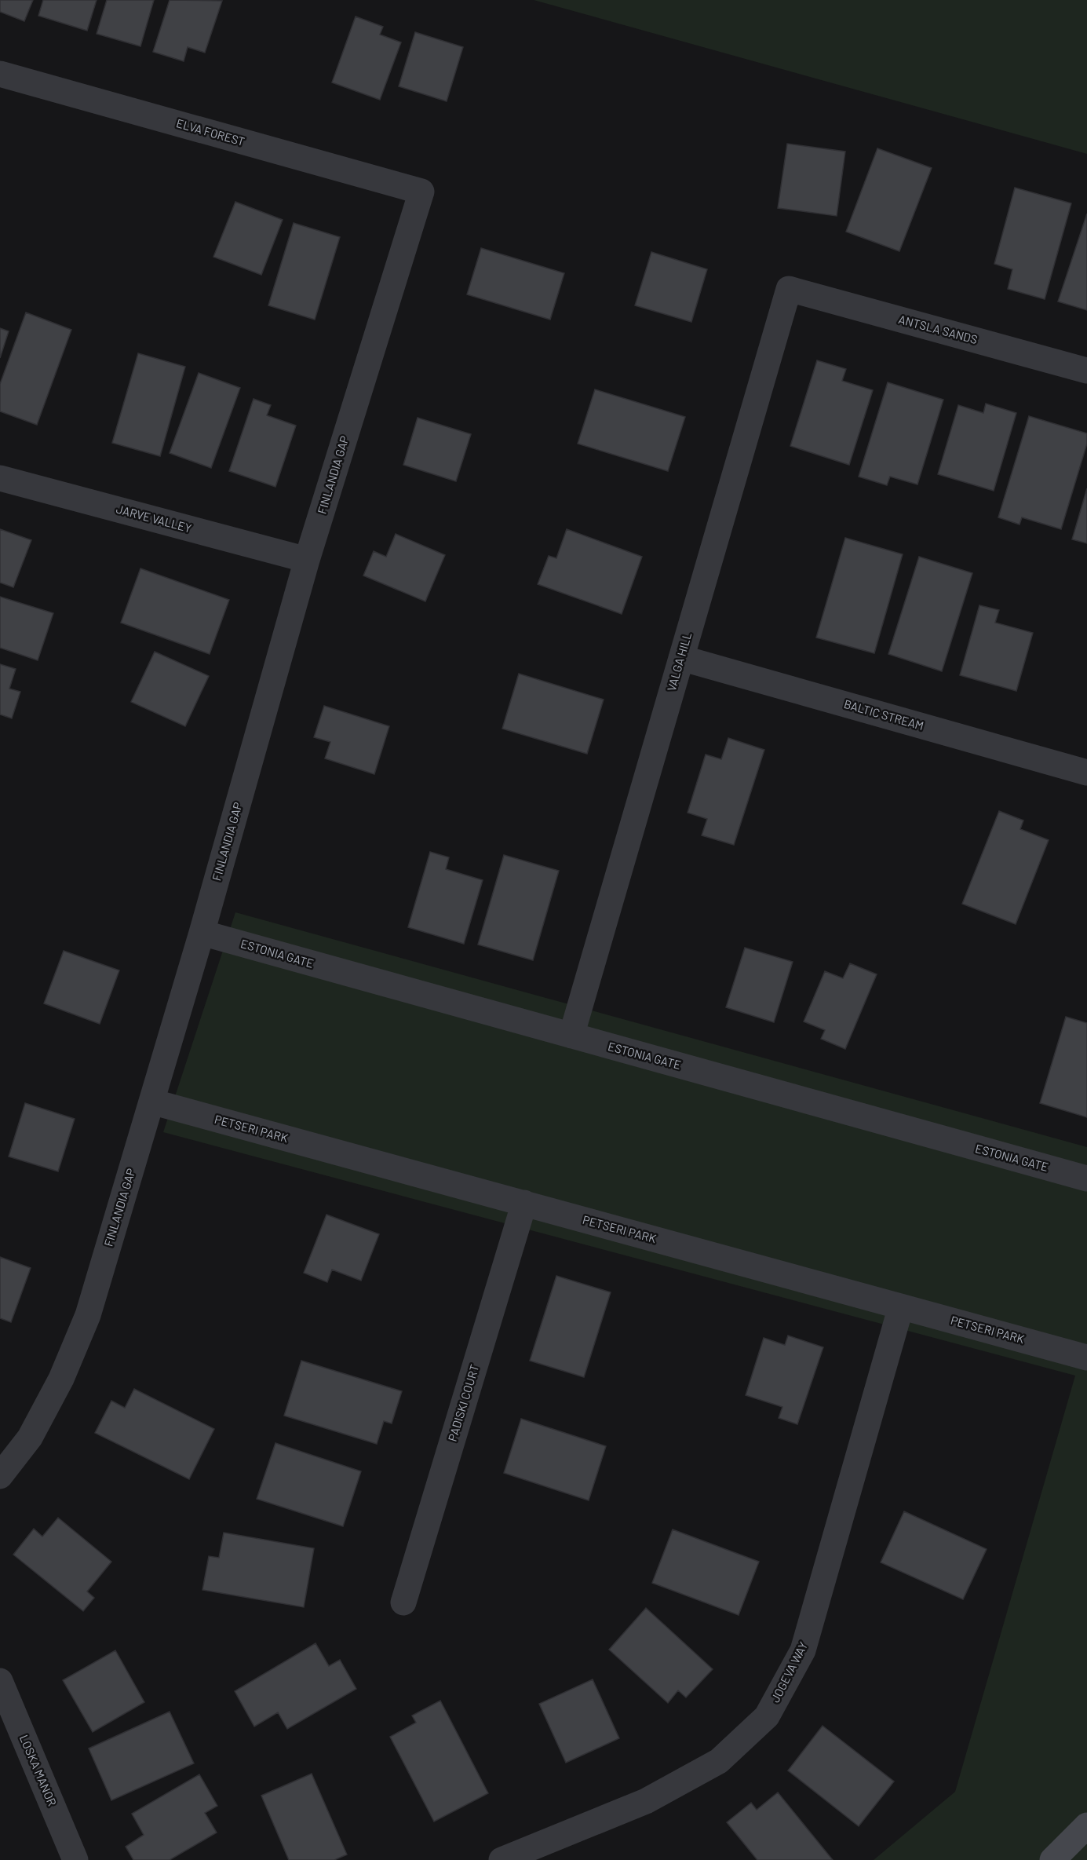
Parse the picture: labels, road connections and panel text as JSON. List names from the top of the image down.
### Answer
{
  "streets": {
    "street": [
      "ELVA FOREST",
      "ANTSLA SANDS",
      "FINLANDIA GAP",
      "JARVE VALLEY",
      "VALGA HILL",
      "BALTIC STREAM",
      "ESTONIA GATE",
      "PETSERI PARK",
      "PADISKI COURT",
      "JOGEVA WAY",
      "LOSKA MANOR"
    ]
  },
  "crossings": [
    ["ELVA FOREST", "FINLANDIA GAP"],
    ["ANTSLA SANDS", "VALGA HILL"],
    ["FINLANDIA GAP", "JARVE VALLEY"],
    ["FINLANDIA GAP", "ESTONIA GATE"],
    ["FINLANDIA GAP", "PETSERI PARK"],
    ["VALGA HILL", "BALTIC STREAM"],
    ["VALGA HILL", "ESTONIA GATE"],
    ["PETSERI PARK", "PADISKI COURT"],
    ["PETSERI PARK", "JOGEVA WAY"]
  ]
}
